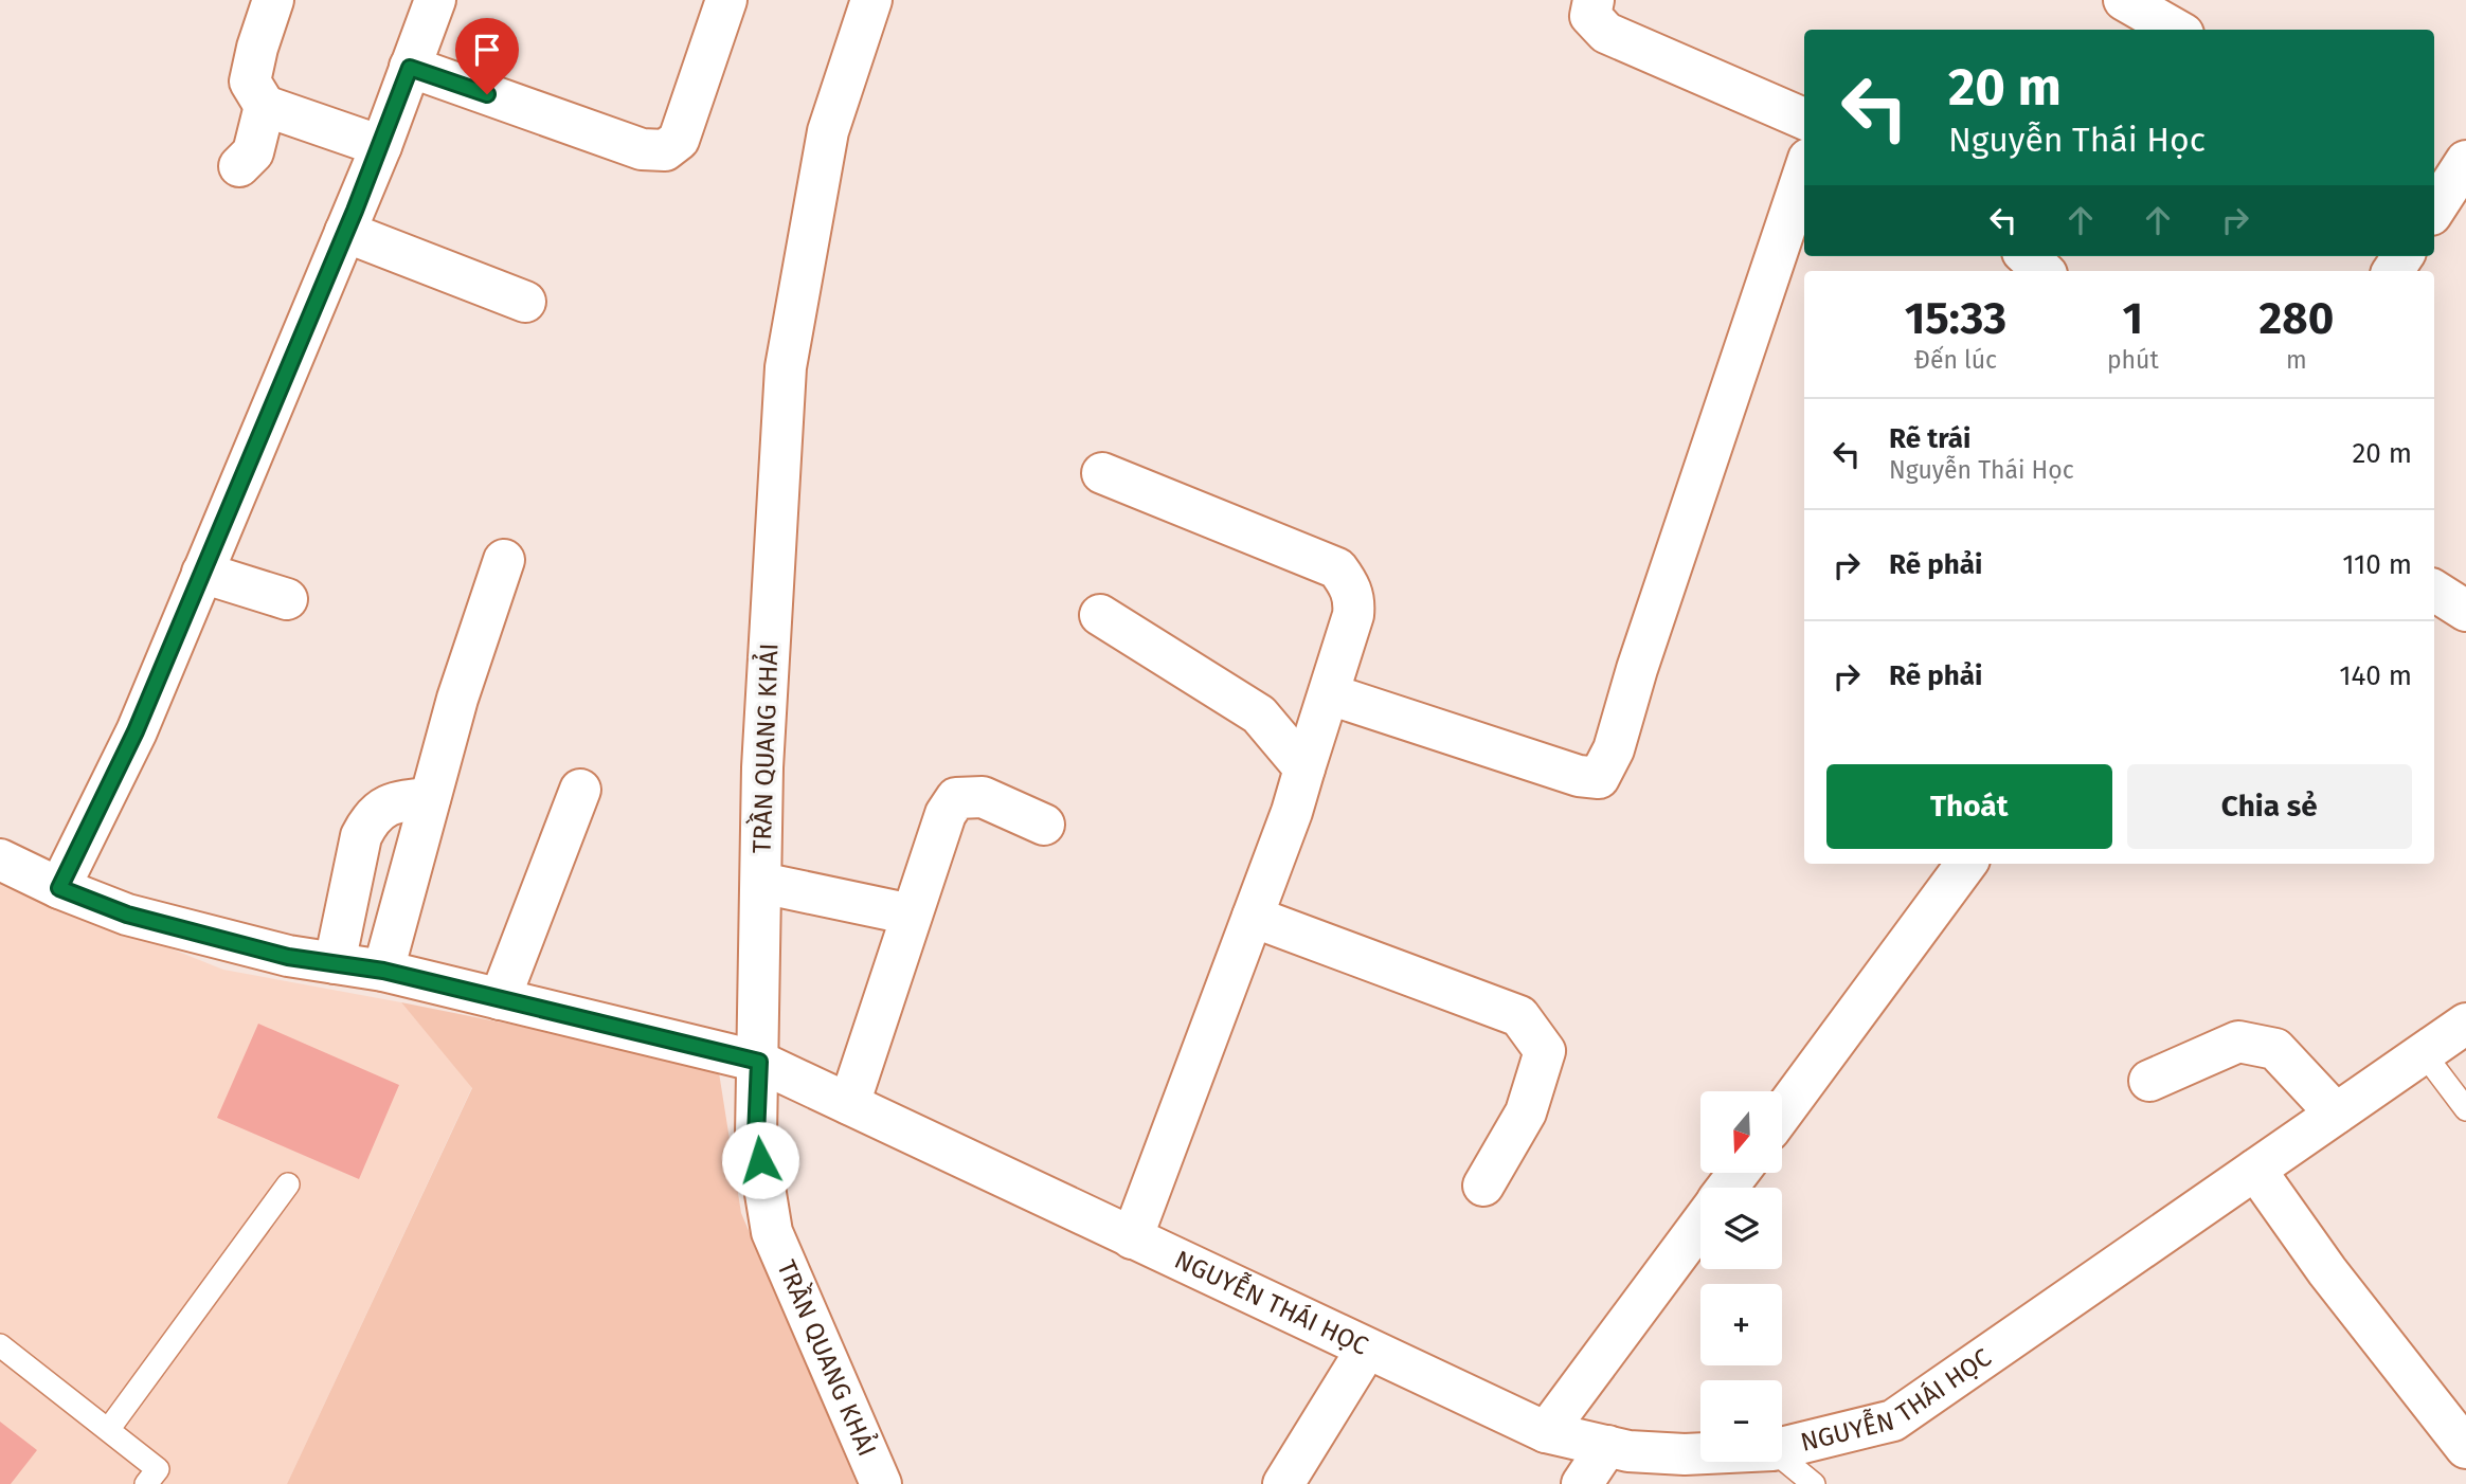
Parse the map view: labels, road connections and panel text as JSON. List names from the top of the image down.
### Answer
{
  "streets": {
    "street": ["TRẦN QUANG KHẢI", "NGUYỄN THÁI HỌC"]
  },
  "crossings": [
    ["TRẦN QUANG KHẢI", "NGUYỄN THÁI HỌC"]
  ],
  "north": "bottom",
  "page": {
    "turn": ["20 m", "Nguyễn Thái Học"],
    "eta": [
      "15:33",
      "Đến lúc",
      "1",
      "phút",
      "280",
      "m"
    ],
    "list": [
      {
        "name": "Rẽ trái",
        "note": "Nguyễn Thái Học",
        "value": "20 m"
      },
      {
        "name": "Rẽ phải",
        "value": "110 m"
      },
      {
        "name": "Rẽ phải",
        "value": "140 m"
      }
    ],
    "buttons": ["Thoát", "Chia sẻ"],
    "map_buttons": ["+", "−"]
  }
}
